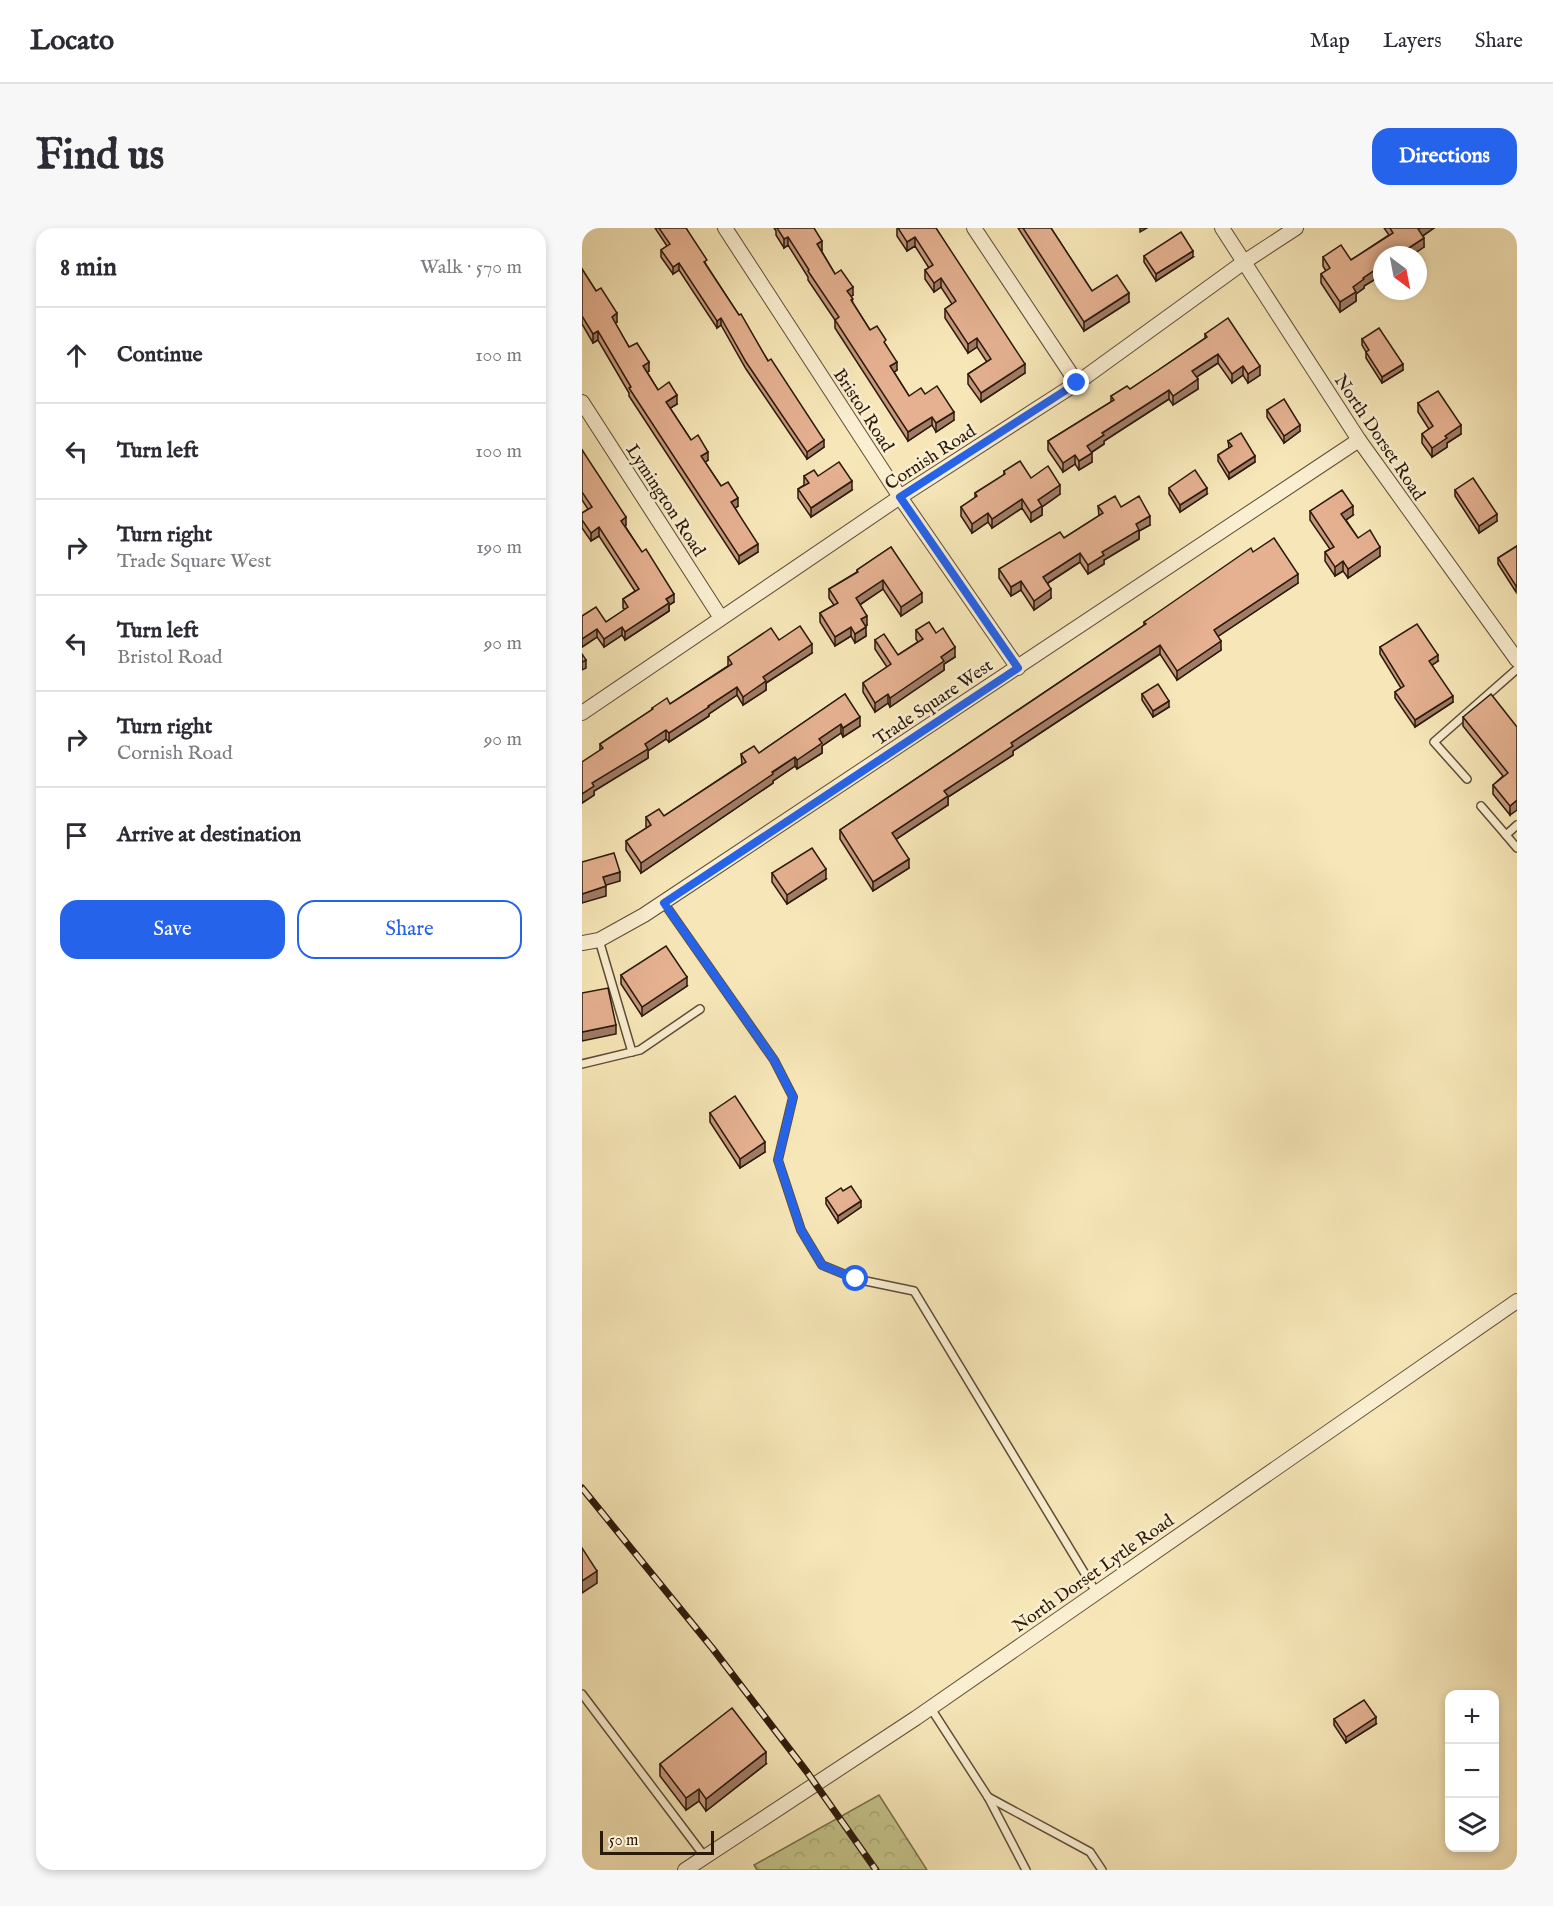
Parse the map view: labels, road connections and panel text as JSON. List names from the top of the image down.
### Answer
{
  "streets": {
    "street": [
      "Bristol Road",
      "North Dorset Road",
      "Cornish Road",
      "Lymington Road",
      "Trade Square West",
      "North Dorset Lytle Road"
    ]
  },
  "crossings": [
    ["Bristol Road", "Cornish Road"],
    ["Bristol Road", "Trade Square West"],
    ["North Dorset Road", "Cornish Road"],
    ["North Dorset Road", "Trade Square West"],
    ["Cornish Road", "Lymington Road"]
  ],
  "scale_bar": "50 m",
  "north": "bottom right",
  "page": {
    "header": "Locato",
    "nav": ["Map", "Layers", "Share"],
    "buttons": [
      "Directions",
      ["Save", "Share"]
    ],
    "title": "Find us",
    "heading": ["8 min", "Walk · 570 m"],
    "list": [
      ["Continue", "100 m"],
      ["Turn left", "100 m"],
      ["Turn right", "Trade Square West", "190 m"],
      ["Turn left", "Bristol Road", "90 m"],
      ["Turn right", "Cornish Road", "90 m"],
      "Arrive at destination"
    ],
    "map_buttons": ["+", "−"],
    "scale": "50 m"
  }
}
